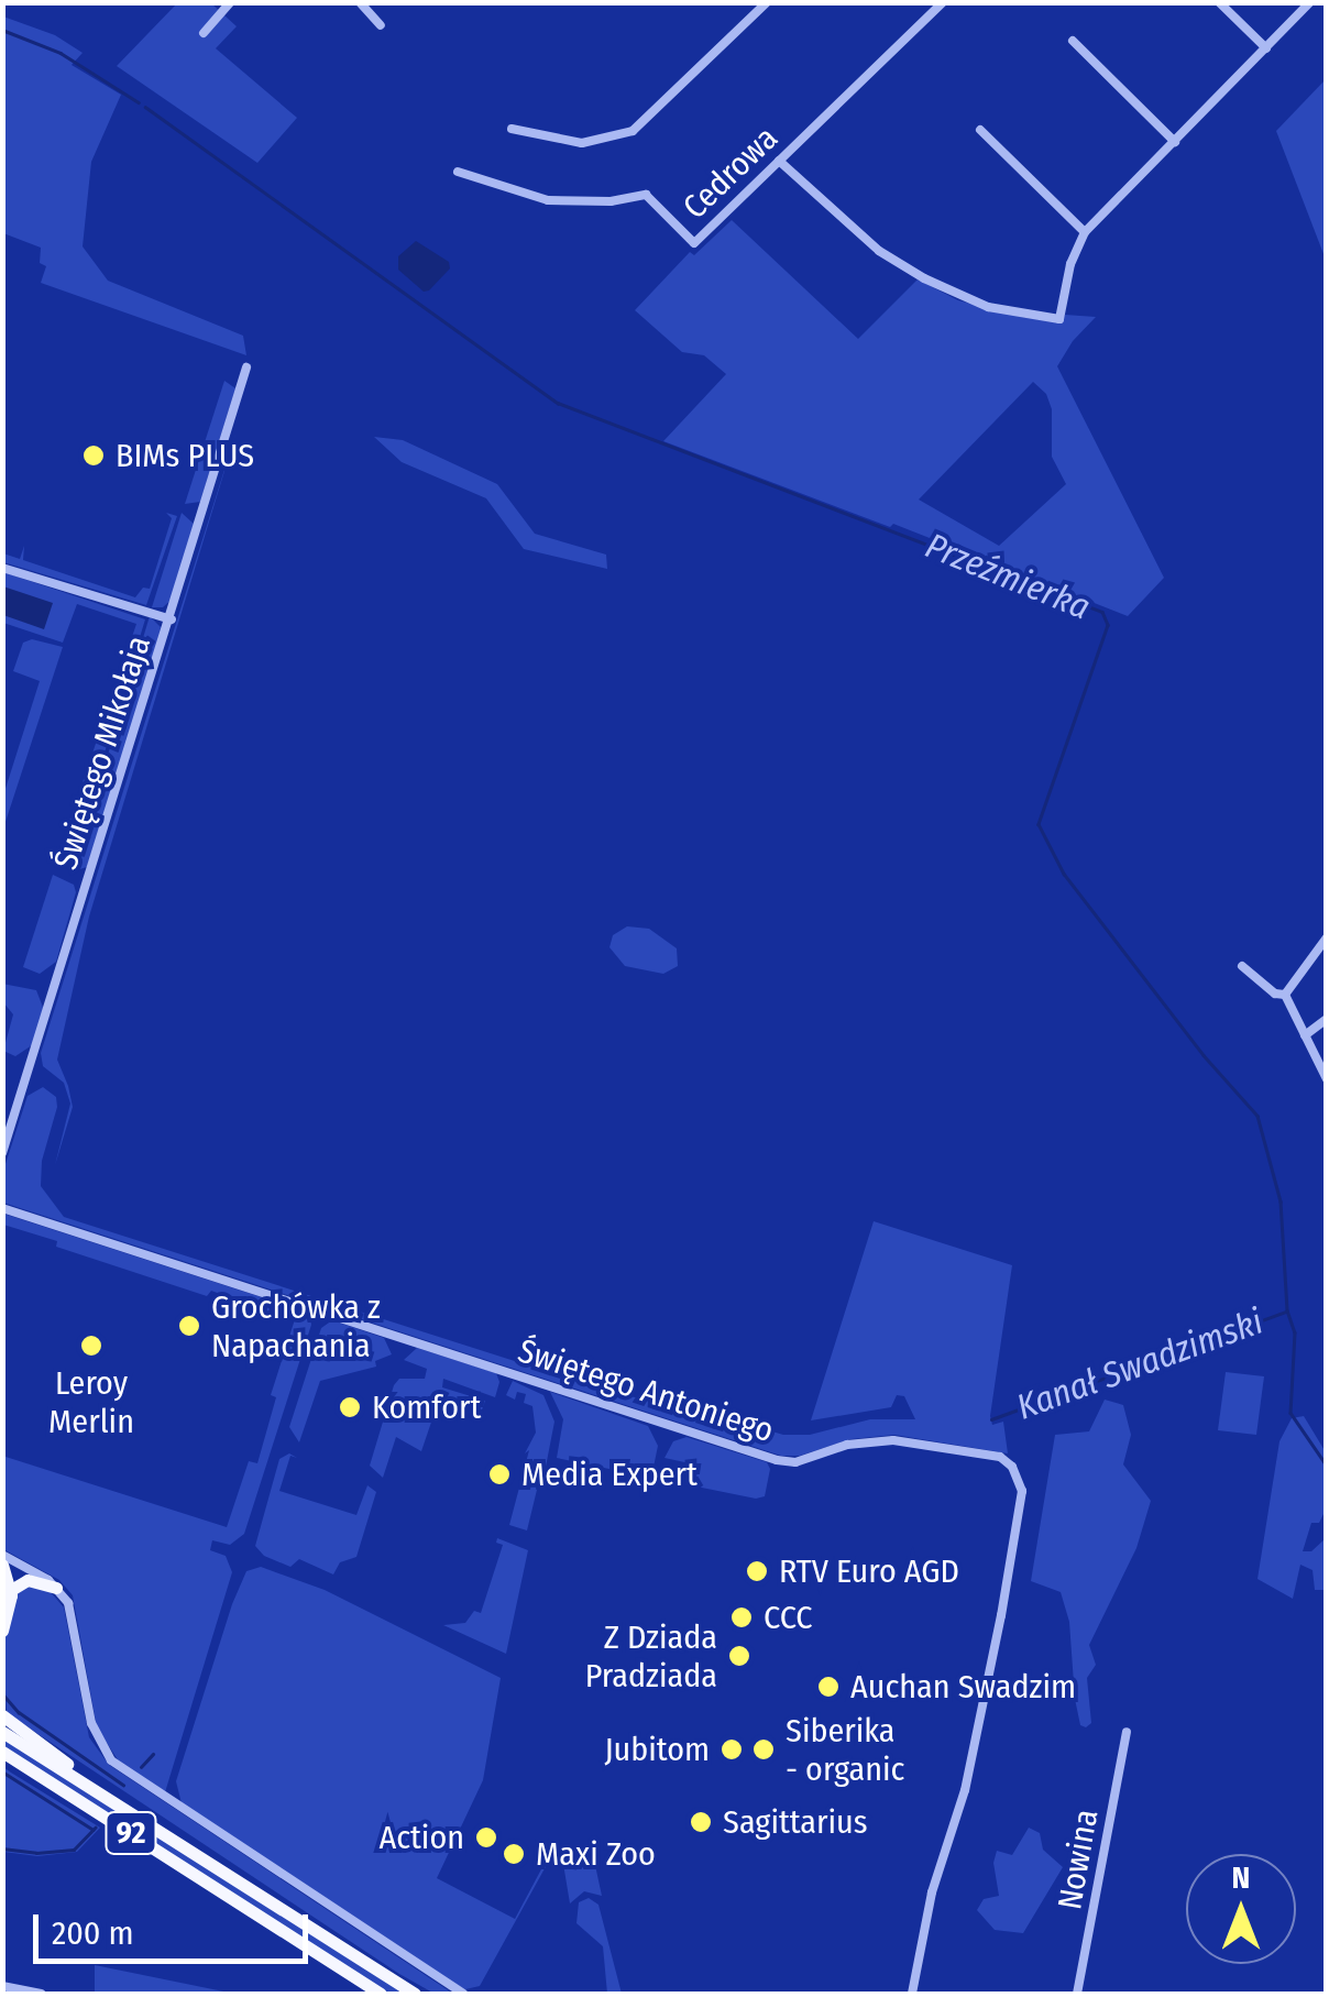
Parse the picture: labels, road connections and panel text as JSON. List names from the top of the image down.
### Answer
{
  "streets": {
    "main road": ["92"],
    "street": [
      "Cedrowa",
      "Świętego Mikołaja",
      "Świętego Antoniego",
      "Nowina"
    ]
  },
  "water": ["Przeźmierka", "Kanał Swadzimski"],
  "places": [
    "BIMs PLUS",
    "Grochówka z Napachania",
    "Leroy Merlin",
    "Komfort",
    "Media Expert",
    "RTV Euro AGD",
    "CCC",
    "Z Dziada Pradziada",
    "Auchan Swadzim",
    "Jubitom",
    "Siberika - organic",
    "Sagittarius",
    "Action",
    "Maxi Zoo"
  ],
  "scale_bar": "200 m",
  "north": "top"
}
